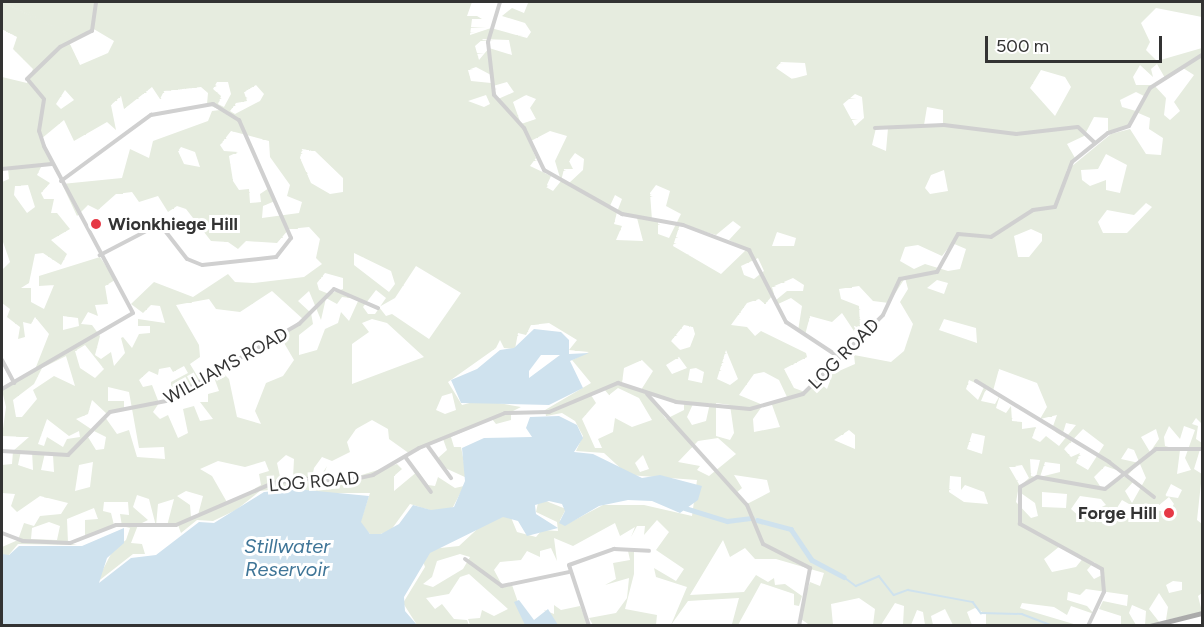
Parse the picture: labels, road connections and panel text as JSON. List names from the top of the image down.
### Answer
{
  "streets": {
    "street": ["LOG ROAD", "WILLIAMS ROAD"]
  },
  "water": ["Stillwater Reservoir"],
  "places": ["Wionkhiege Hill", "Forge Hill"],
  "scale_bar": "500 m"
}
